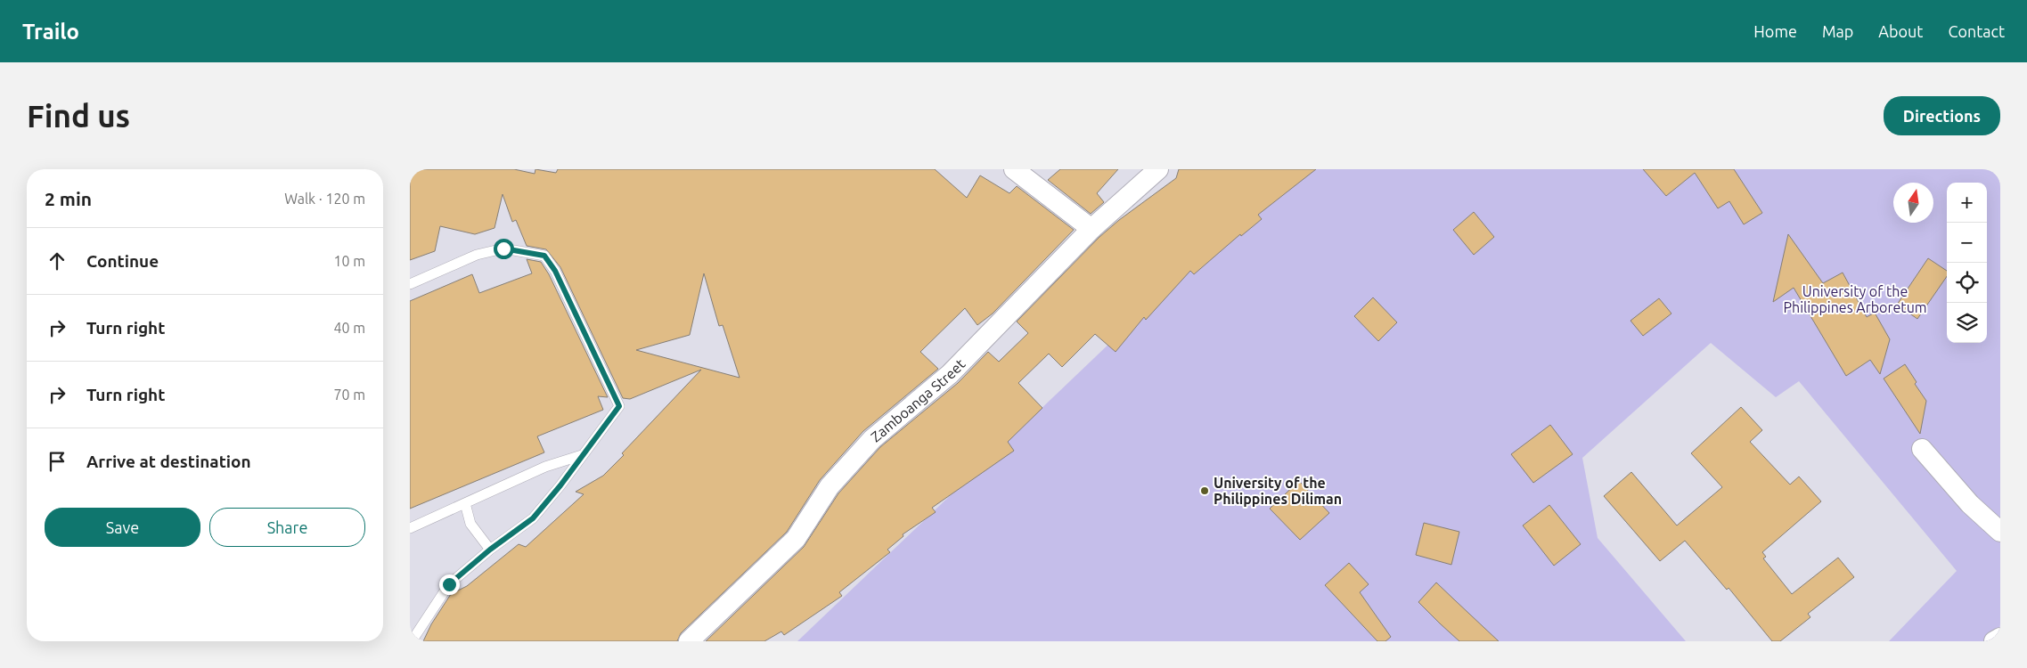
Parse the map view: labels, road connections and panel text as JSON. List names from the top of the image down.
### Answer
{
  "streets": {
    "street": ["Zamboanga Street"]
  },
  "parks": ["University of the Philippines Arboretum"],
  "places": ["University of the Philippines Diliman"],
  "north": "top",
  "page": {
    "header": "Trailo",
    "nav": [
      "Home",
      "Map",
      "About",
      "Contact"
    ],
    "buttons": [
      "Directions",
      ["Save", "Share"]
    ],
    "title": "Find us",
    "heading": ["2 min", "Walk · 120 m"],
    "map_buttons": ["+", "−"],
    "list": [
      ["Continue", "10 m"],
      ["Turn right", "40 m"],
      ["Turn right", "70 m"],
      "Arrive at destination"
    ]
  }
}
